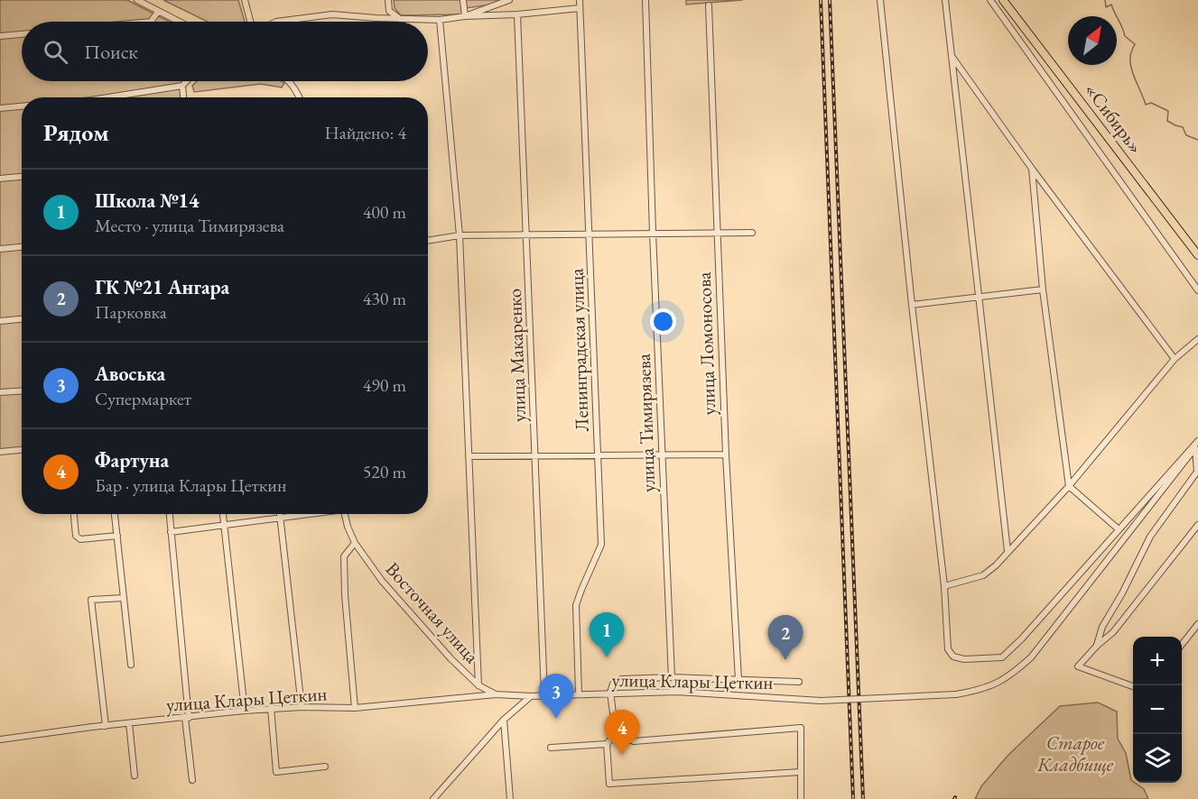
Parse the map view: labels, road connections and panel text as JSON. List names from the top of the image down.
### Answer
{
  "streets": {
    "main road": ["«Сибирь»"],
    "street": [
      "улица Ломоносова",
      "Ленинградская улица",
      "улица Макаренко",
      "улица Тимирязева",
      "Восточная улица",
      "улица Клары Цеткин"
    ]
  },
  "crossings": [
    ["Ленинградская улица", "улица Клары Цеткин"],
    ["улица Макаренко", "улица Клары Цеткин"],
    ["Восточная улица", "улица Клары Цеткин"]
  ],
  "parks": ["Старое Кладбище"],
  "north": "top right",
  "page": {
    "search": "Поиск",
    "heading": ["Рядом", "Найдено: 4"],
    "list": [
      {
        "mark": "1",
        "name": "Школа №14",
        "note": "Место · улица Тимирязева",
        "value": "400 m"
      },
      {
        "mark": "2",
        "name": "ГК №21 Ангара",
        "note": "Парковка",
        "value": "430 m"
      },
      {
        "mark": "3",
        "name": "Авоська",
        "note": "Супермаркет",
        "value": "490 m"
      },
      {
        "mark": "4",
        "name": "Фартуна",
        "note": "Бар · улица Клары Цеткин",
        "value": "520 m"
      }
    ],
    "pins": [
      "1",
      "2",
      "3",
      "4"
    ],
    "map_buttons": ["+", "−"]
  }
}
